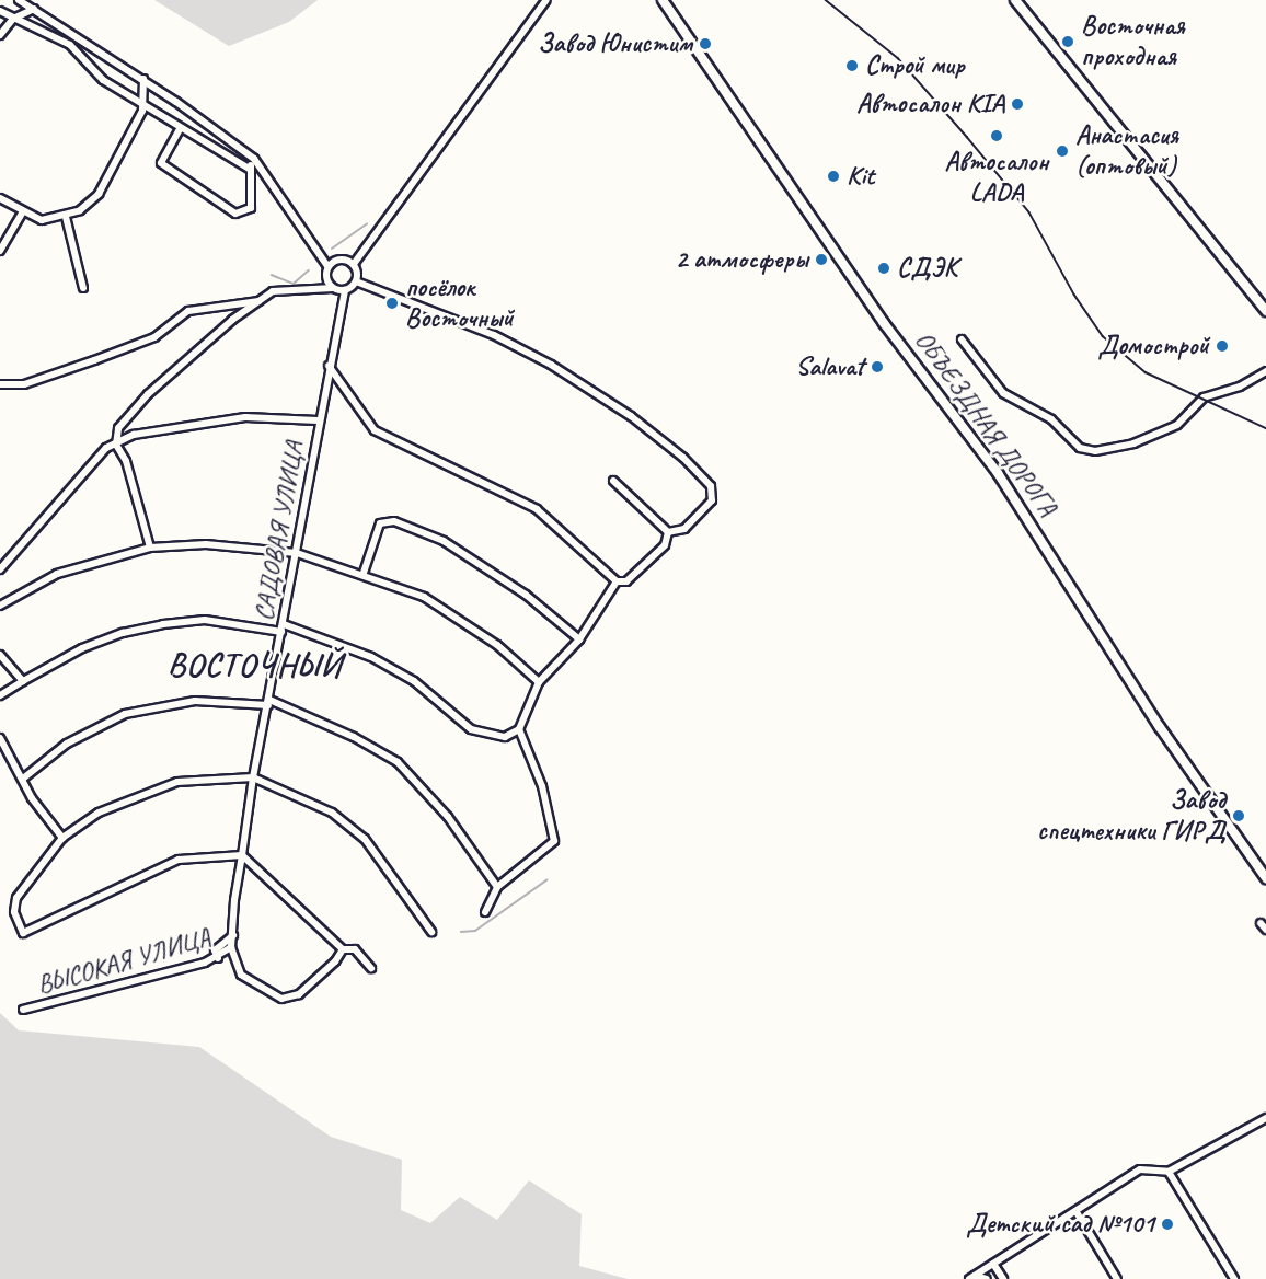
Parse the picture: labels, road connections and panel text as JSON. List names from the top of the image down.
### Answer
{
  "streets": {
    "main road": ["ОБЪЕЗДНАЯ ДОРОГА"],
    "street": ["САДОВАЯ УЛИЦА", "ВЫСОКАЯ УЛИЦА"]
  },
  "crossings": [
    ["САДОВАЯ УЛИЦА", "ВЫСОКАЯ УЛИЦА"]
  ],
  "districts": ["ВОСТОЧНЫЙ"],
  "places": [
    "Восточная проходная",
    "Завод Юнистим",
    "Строй мир",
    "Автосалон KIA",
    "Автосалон LADA",
    "Анастасия (оптовый)",
    "Kit",
    "2 атмосферы",
    "СДЭК",
    "посёлок Восточный",
    "Домострой",
    "Salavat",
    "Завод спецтехники ГИРД",
    "Детский сад №101"
  ]
}
